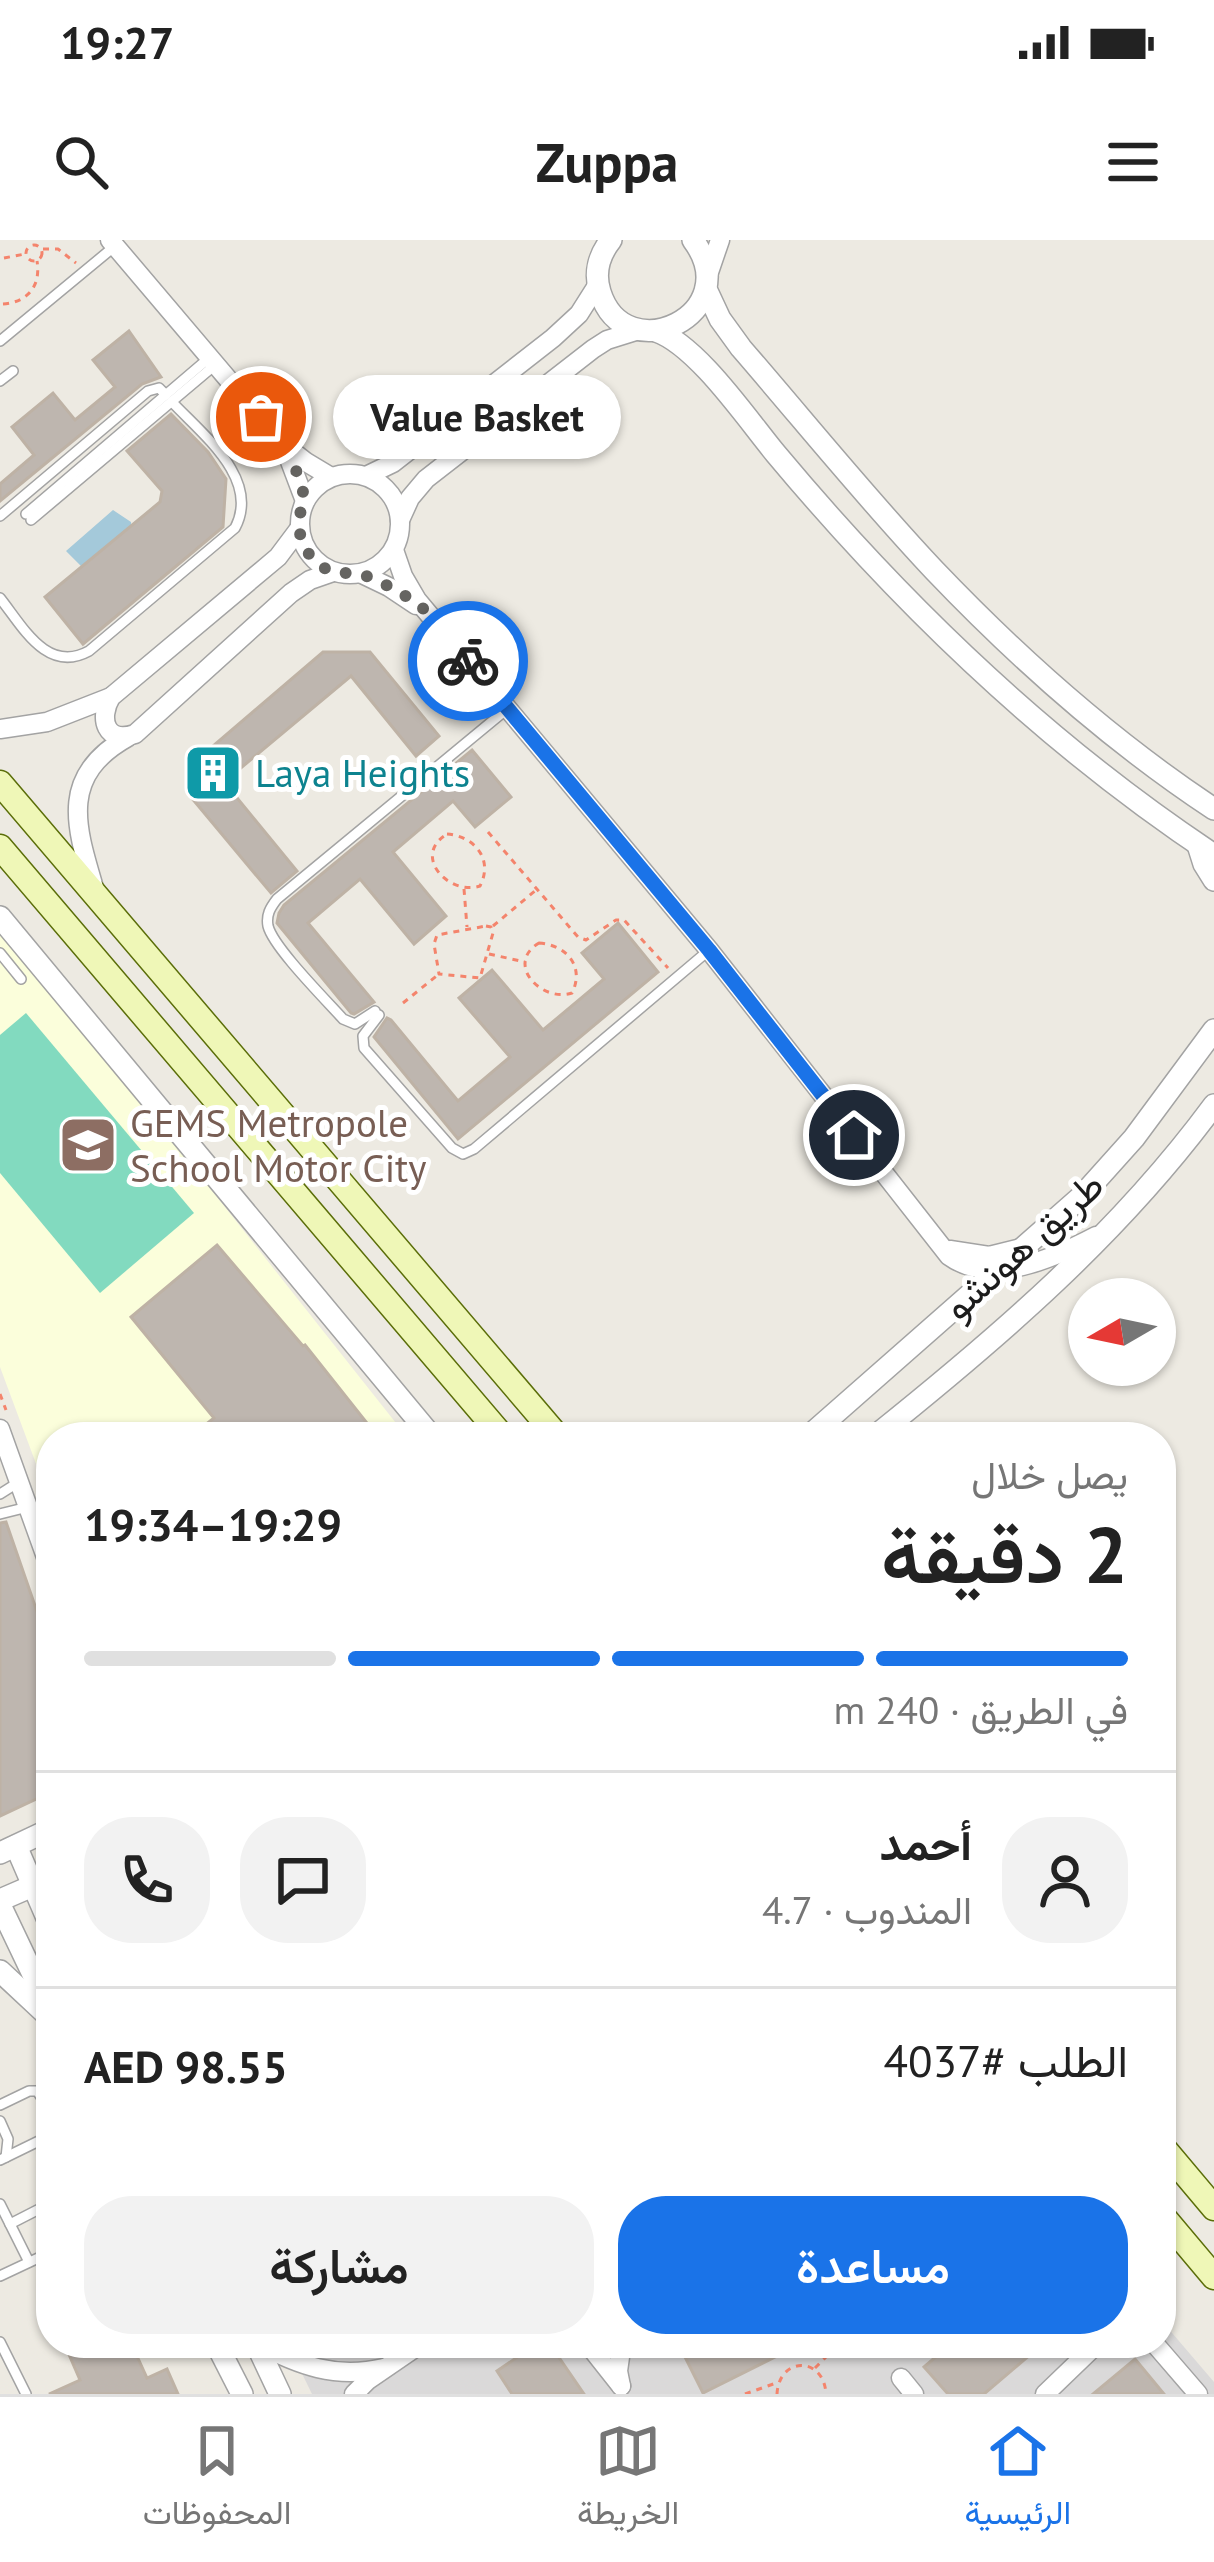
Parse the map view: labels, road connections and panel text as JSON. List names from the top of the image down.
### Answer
{
  "streets": {
    "street": ["طريق هونشو"]
  },
  "places": {
    "other": ["Value Basket"],
    "building": ["Laya Heights"],
    "school or university": ["GEMS Metropole School Motor City"]
  },
  "north": "left",
  "page": {
    "status": "19:27",
    "header": "Zuppa",
    "bubble": "Value Basket",
    "heading": ["2 دقيقة", "يصل خلال", "19:29–19:34"],
    "panel": [
      "أحمد",
      "المندوب · 4.7",
      "الطلب #4037",
      "AED 98.55"
    ],
    "bar": "في الطريق · 240 m",
    "buttons": ["مساعدة", "مشاركة"],
    "tabs": ["الرئيسية", "الخريطة", "المحفوظات"]
  }
}
